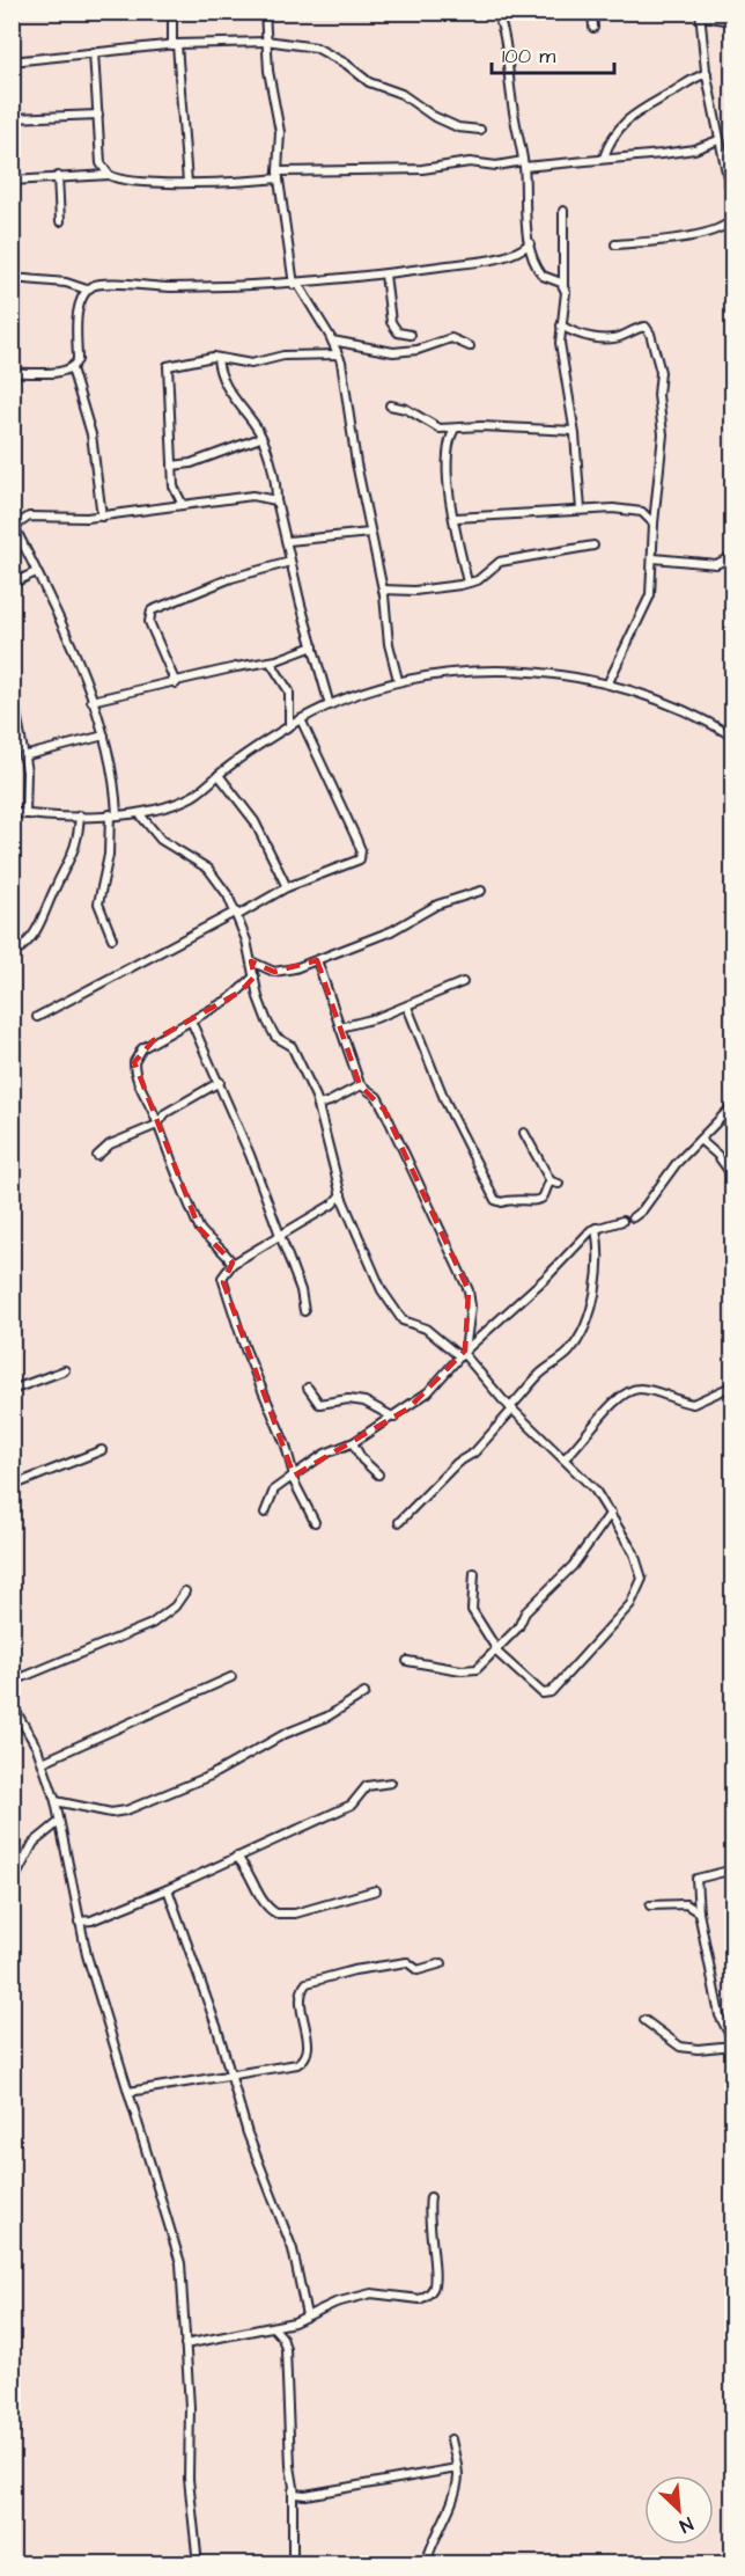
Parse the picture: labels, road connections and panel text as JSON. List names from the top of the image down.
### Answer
{
  "scale_bar": "100 m",
  "north": "bottom right"
}
